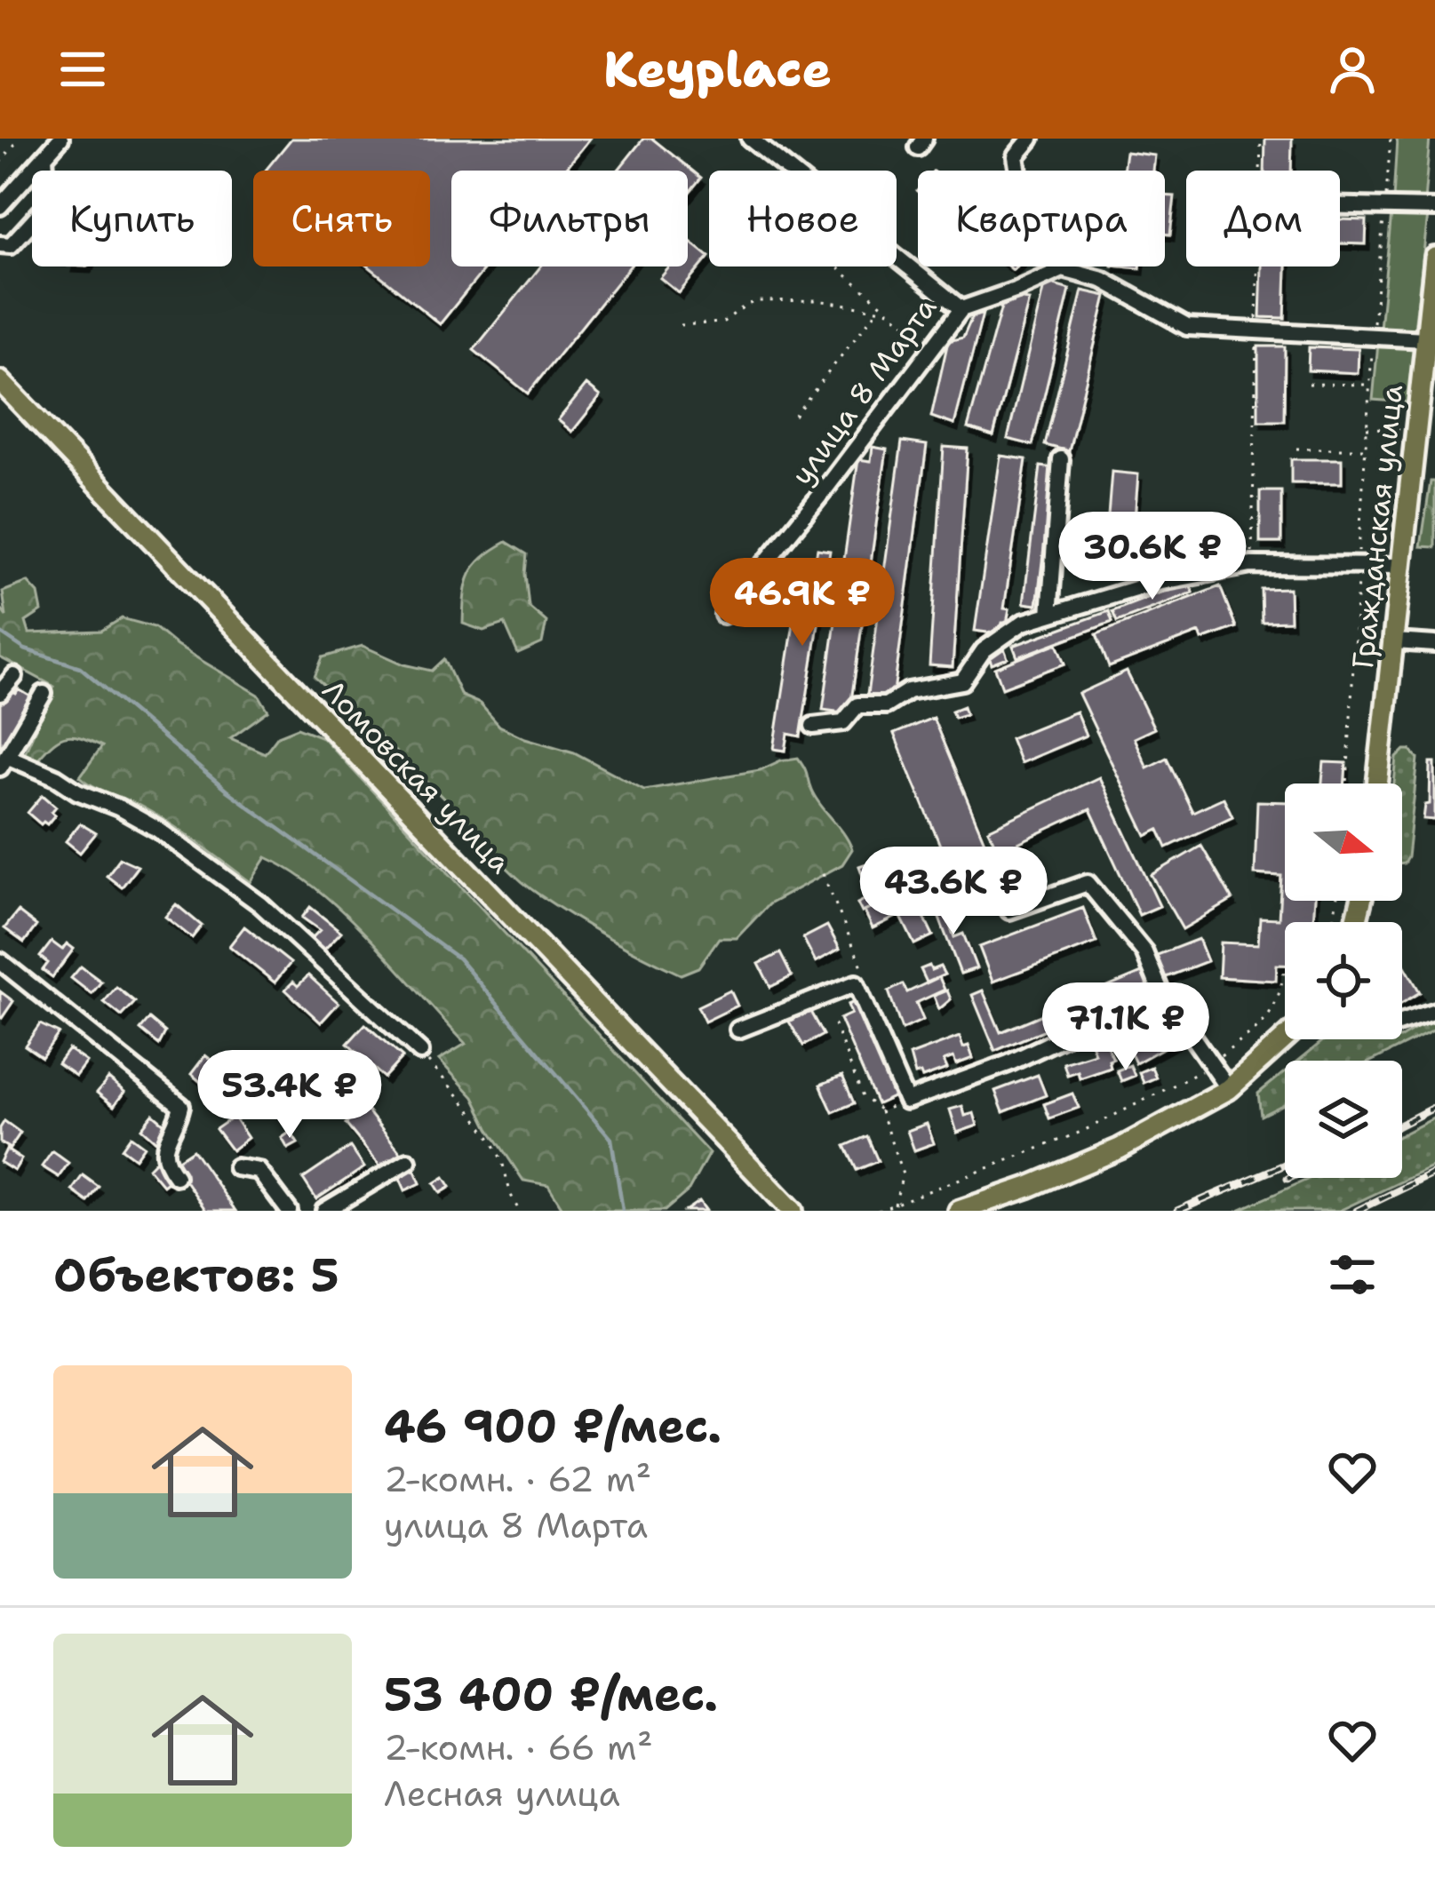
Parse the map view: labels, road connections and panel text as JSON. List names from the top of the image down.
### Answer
{
  "streets": {
    "main road": ["Гражданская улица", "Ломовская улица"],
    "street": ["улица 8 Марта"]
  },
  "north": "right",
  "page": {
    "header": "Keyplace",
    "chip": [
      "Купить",
      "Снять",
      "Фильтры",
      "Новое",
      "Квартира",
      "Дом"
    ],
    "price": [
      "30.6K ₽",
      "46.9K ₽",
      "43.6K ₽",
      "71.1K ₽",
      "53.4K ₽"
    ],
    "heading": "Объектов: 5",
    "list": [
      {
        "name": "46 900 ₽/мес.",
        "note": "2-комн. · 62 m² · улица 8 Марта"
      },
      {
        "name": "53 400 ₽/мес.",
        "note": "2-комн. · 66 m² · Лесная улица"
      }
    ]
  }
}
